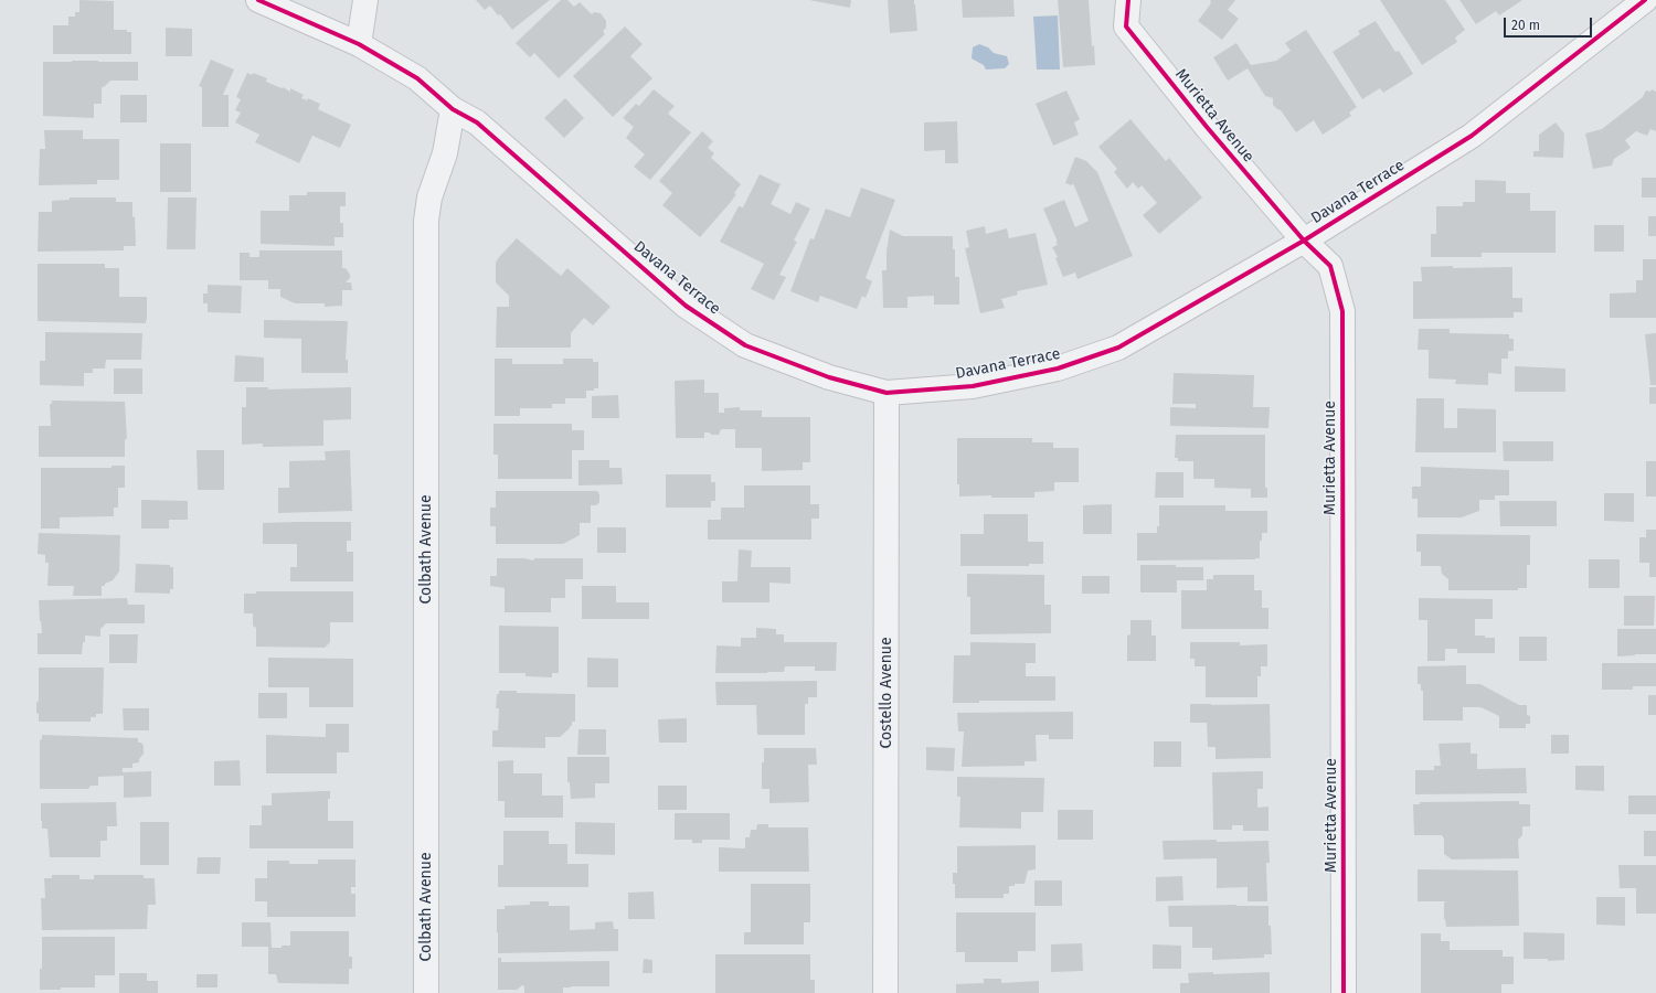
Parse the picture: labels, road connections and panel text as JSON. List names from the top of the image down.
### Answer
{
  "streets": {
    "street": [
      "Murietta Avenue",
      "Davana Terrace",
      "Colbath Avenue",
      "Costello Avenue"
    ]
  },
  "crossings": [
    ["Murietta Avenue", "Davana Terrace"],
    ["Davana Terrace", "Colbath Avenue"],
    ["Davana Terrace", "Costello Avenue"]
  ],
  "scale_bar": "20 m"
}
